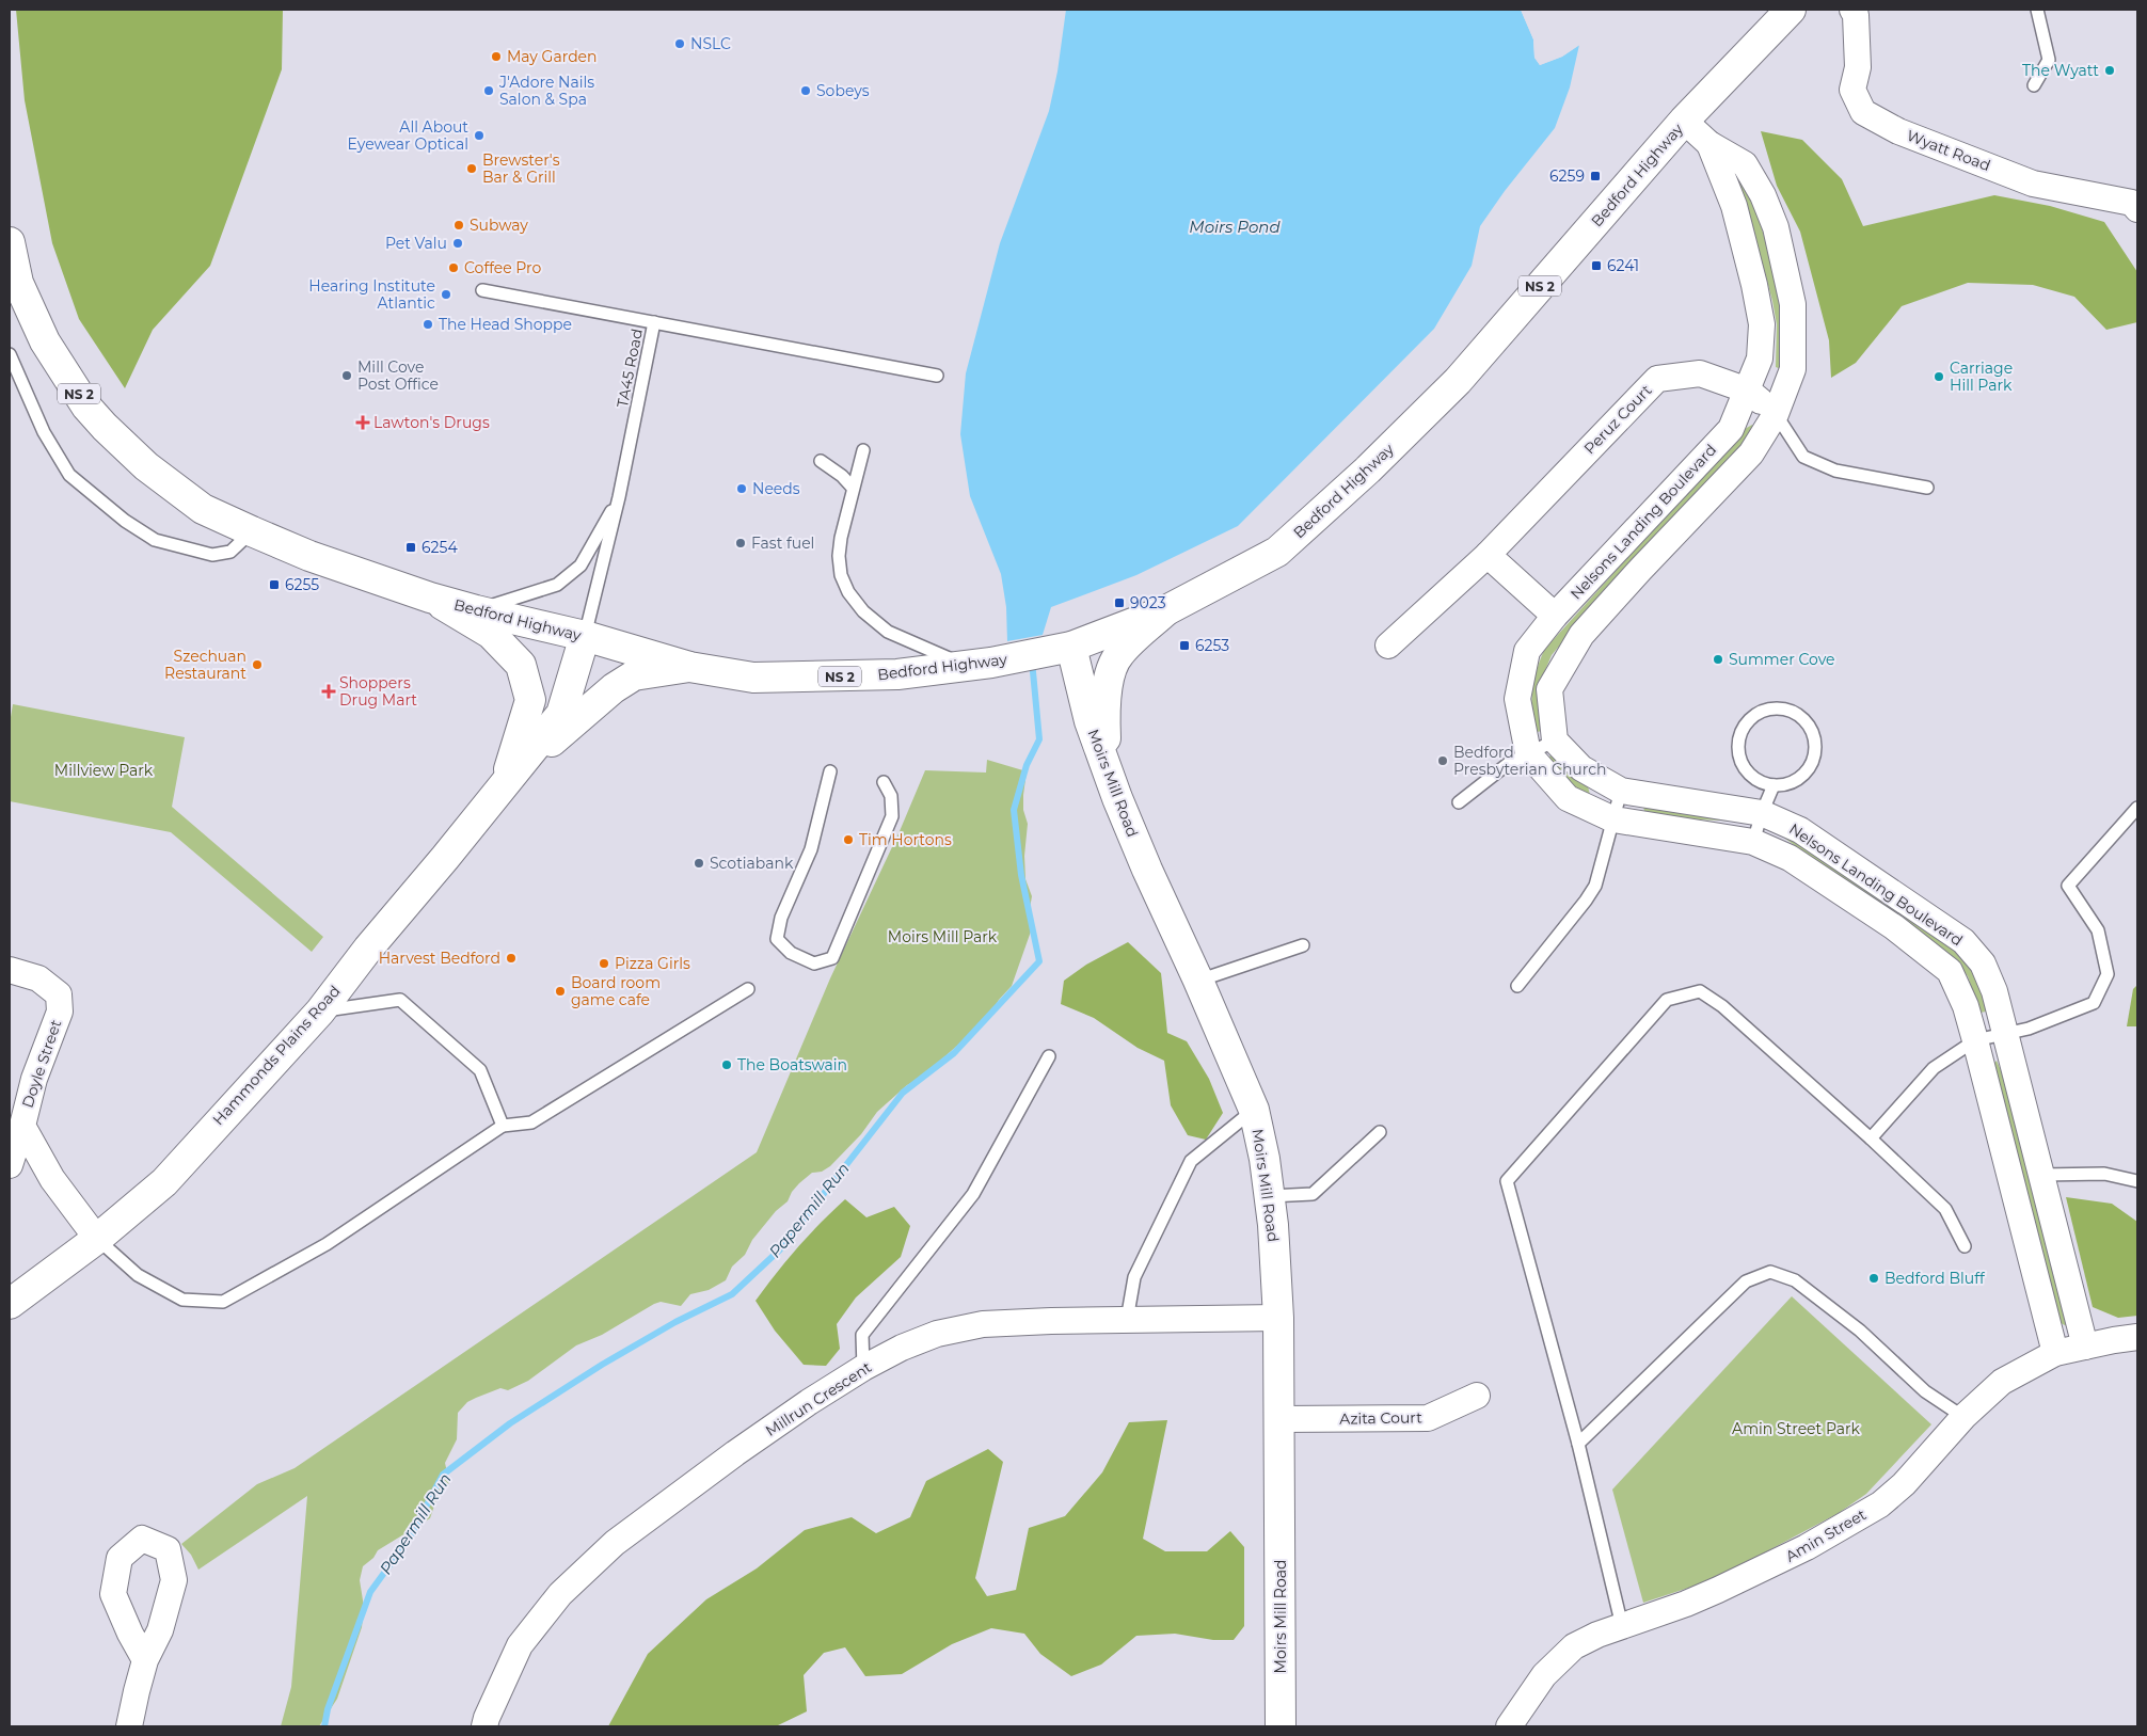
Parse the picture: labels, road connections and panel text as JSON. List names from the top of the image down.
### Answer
{
  "streets": {
    "main road": [
      "Bedford Highway",
      "NS 2",
      "Moirs Mill Road",
      "Hammonds Plains Road"
    ],
    "street": [
      "Wyatt Road",
      "Peruz Court",
      "Nelsons Landing Boulevard",
      "Doyle Street",
      "Millrun Crescent",
      "Azita Court",
      "Amin Street"
    ],
    "lane": ["TA45 Road"]
  },
  "crossings": [
    ["Bedford Highway", "TA45 Road"],
    ["Bedford Highway", "Nelsons Landing Boulevard"],
    ["Bedford Highway", "Moirs Mill Road"],
    ["Bedford Highway", "Hammonds Plains Road"],
    ["TA45 Road", "Hammonds Plains Road"],
    ["Peruz Court", "Nelsons Landing Boulevard"],
    ["Nelsons Landing Boulevard", "Amin Street"],
    ["Moirs Mill Road", "Millrun Crescent"],
    ["Moirs Mill Road", "Azita Court"],
    ["Hammonds Plains Road", "Doyle Street"]
  ],
  "water": ["Moirs Pond", "Papermill Run"],
  "parks": ["Millview Park", "Moirs Mill Park", "Amin Street Park"],
  "places": {
    "other": [
      "NSLC",
      "May Garden",
      "The Wyatt",
      "J'Adore Nails Salon & Spa",
      "Sobeys",
      "All About Eyewear Optical",
      "Brewster's Bar & Grill",
      "Subway",
      "Pet Valu",
      "Coffee Pro",
      "Hearing Institute Atlantic",
      "The Head Shoppe",
      "Mill Cove Post Office",
      "Carriage Hill Park",
      "Needs",
      "Fast fuel",
      "Summer Cove",
      "Szechuan Restaurant",
      "Bedford Presbyterian Church",
      "Tim Hortons",
      "Scotiabank",
      "Harvest Bedford",
      "Pizza Girls",
      "Board room game cafe",
      "The Boatswain",
      "Bedford Bluff"
    ],
    "transit": [
      "6259",
      "6241",
      "6254",
      "6255",
      "9023",
      "6253"
    ],
    "health": ["Lawton's Drugs", "Shoppers Drug Mart"]
  }
}
